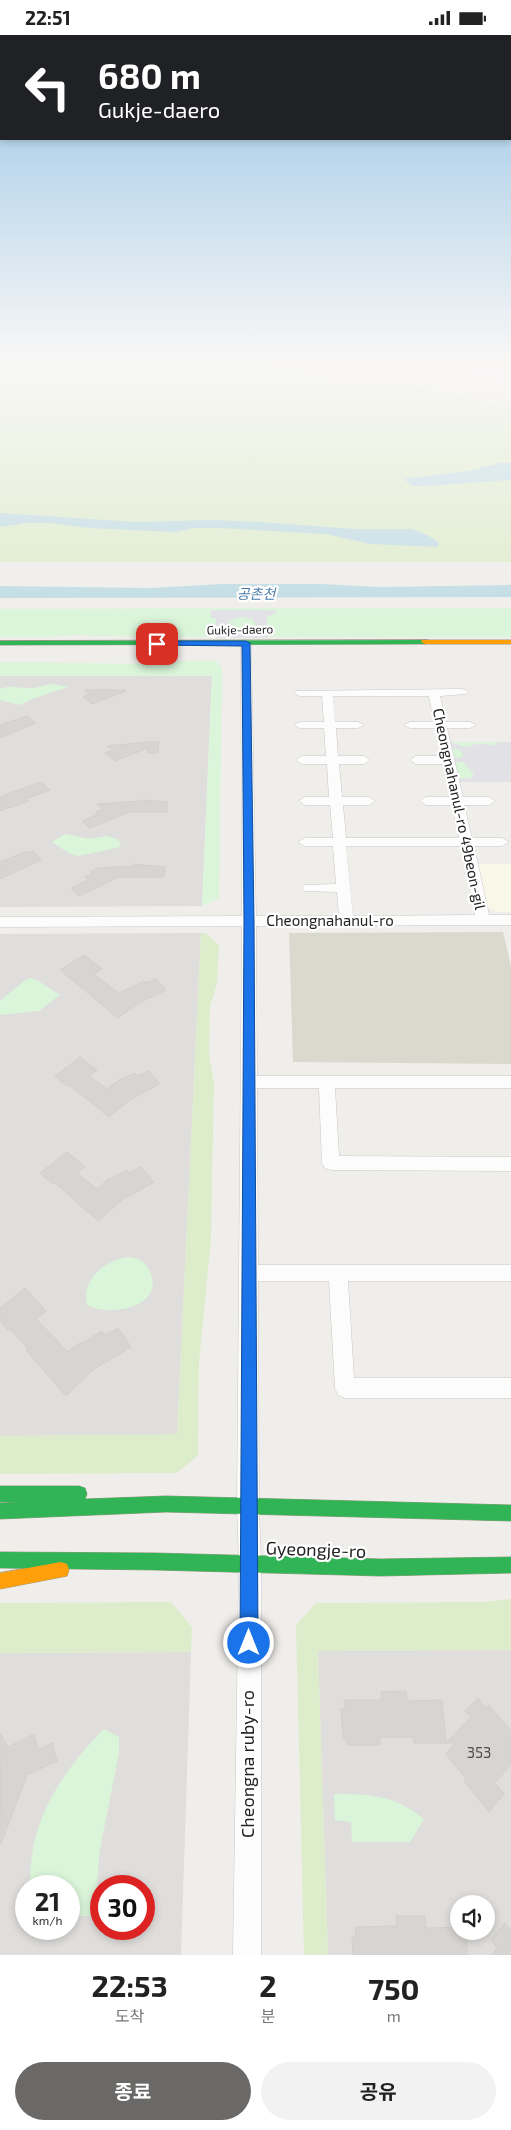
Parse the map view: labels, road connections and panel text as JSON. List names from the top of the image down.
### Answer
{
  "streets": {
    "main road": ["Gukje-daero", "Gyeongje-ro"],
    "street": ["Cheongnahanul-ro 49beon-gil", "Cheongnahanul-ro", "Cheongna ruby-ro"]
  },
  "crossings": [
    ["Gukje-daero", "Cheongna ruby-ro"],
    ["Cheongnahanul-ro 49beon-gil", "Cheongnahanul-ro"],
    ["Cheongnahanul-ro", "Cheongna ruby-ro"],
    ["Gyeongje-ro", "Cheongna ruby-ro"]
  ],
  "water": ["공촌천"],
  "house_numbers": ["353"],
  "page": {
    "status": "22:51",
    "turn": ["680 m", "Gukje-daero"],
    "speed": "21 km/h",
    "limit": "30",
    "eta": [
      "22:53",
      "도착",
      "2",
      "분",
      "750",
      "m"
    ],
    "buttons": ["종료", "공유"]
  }
}
